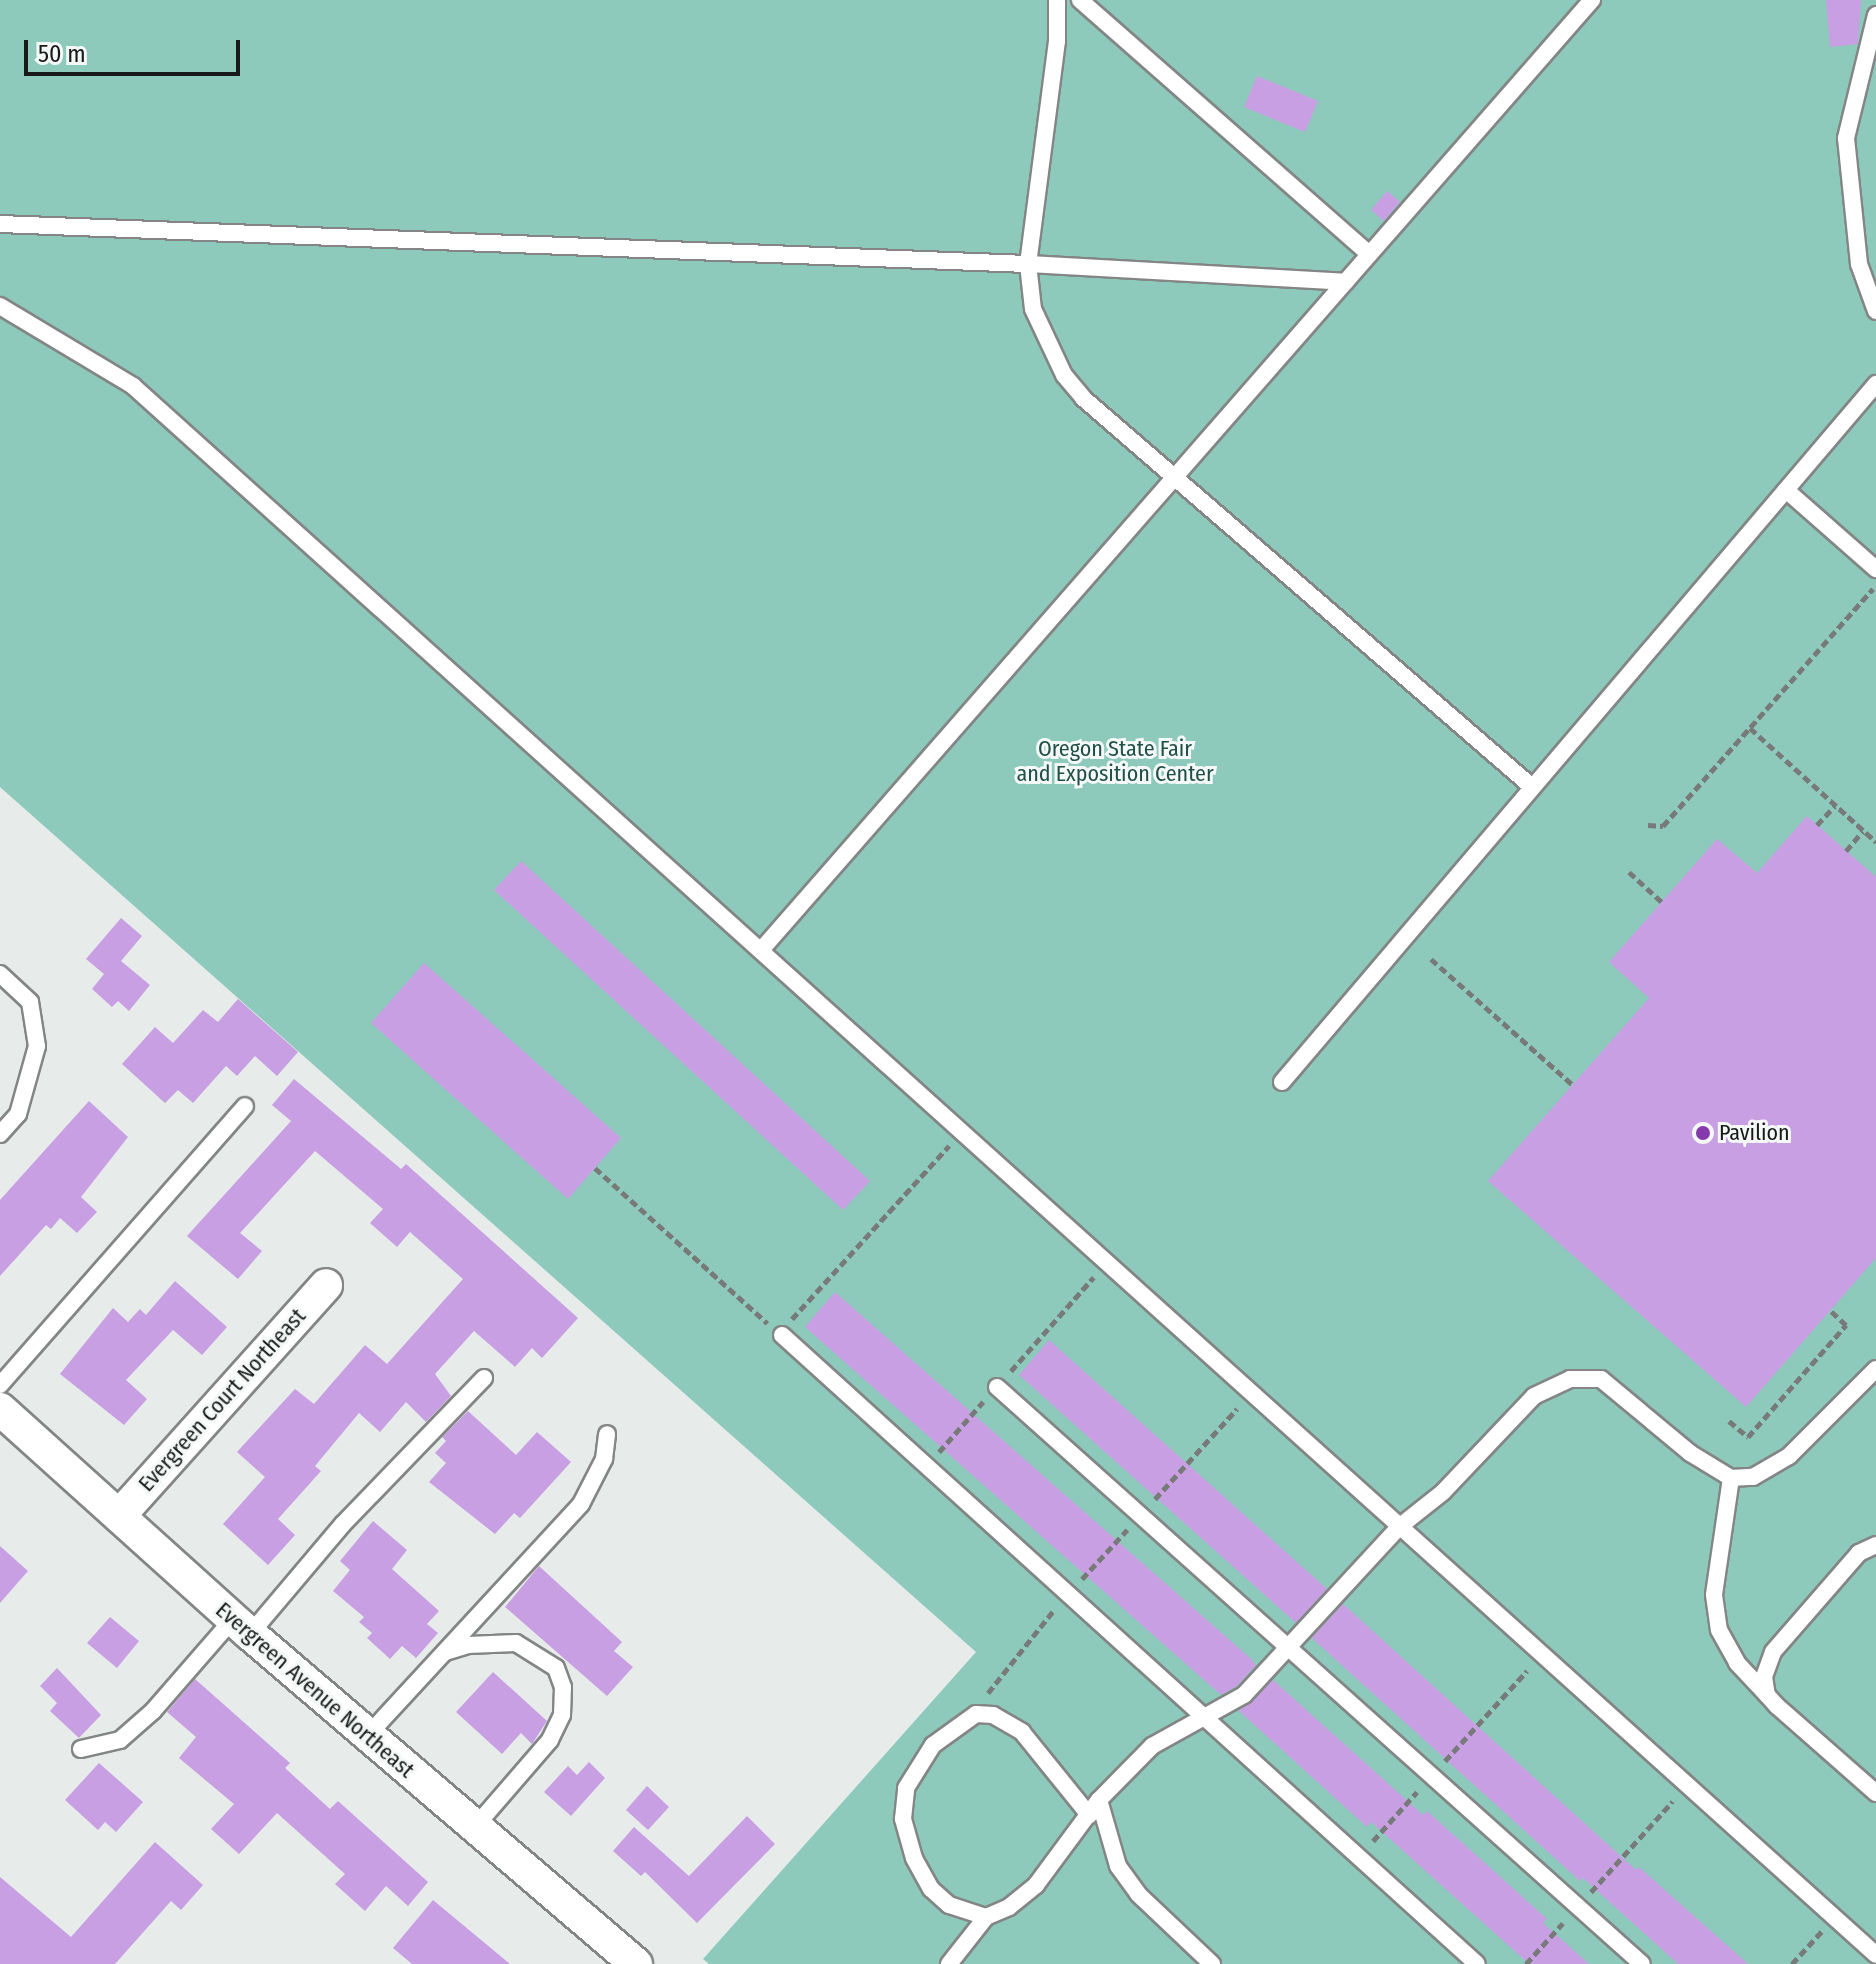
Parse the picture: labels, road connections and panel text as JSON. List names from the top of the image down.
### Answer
{
  "streets": {
    "street": ["Evergreen Court Northeast", "Evergreen Avenue Northeast"]
  },
  "crossings": [
    ["Evergreen Court Northeast", "Evergreen Avenue Northeast"]
  ],
  "parks": ["Oregon State Fair and Exposition Center"],
  "places": ["Pavilion"],
  "scale_bar": "50 m"
}
